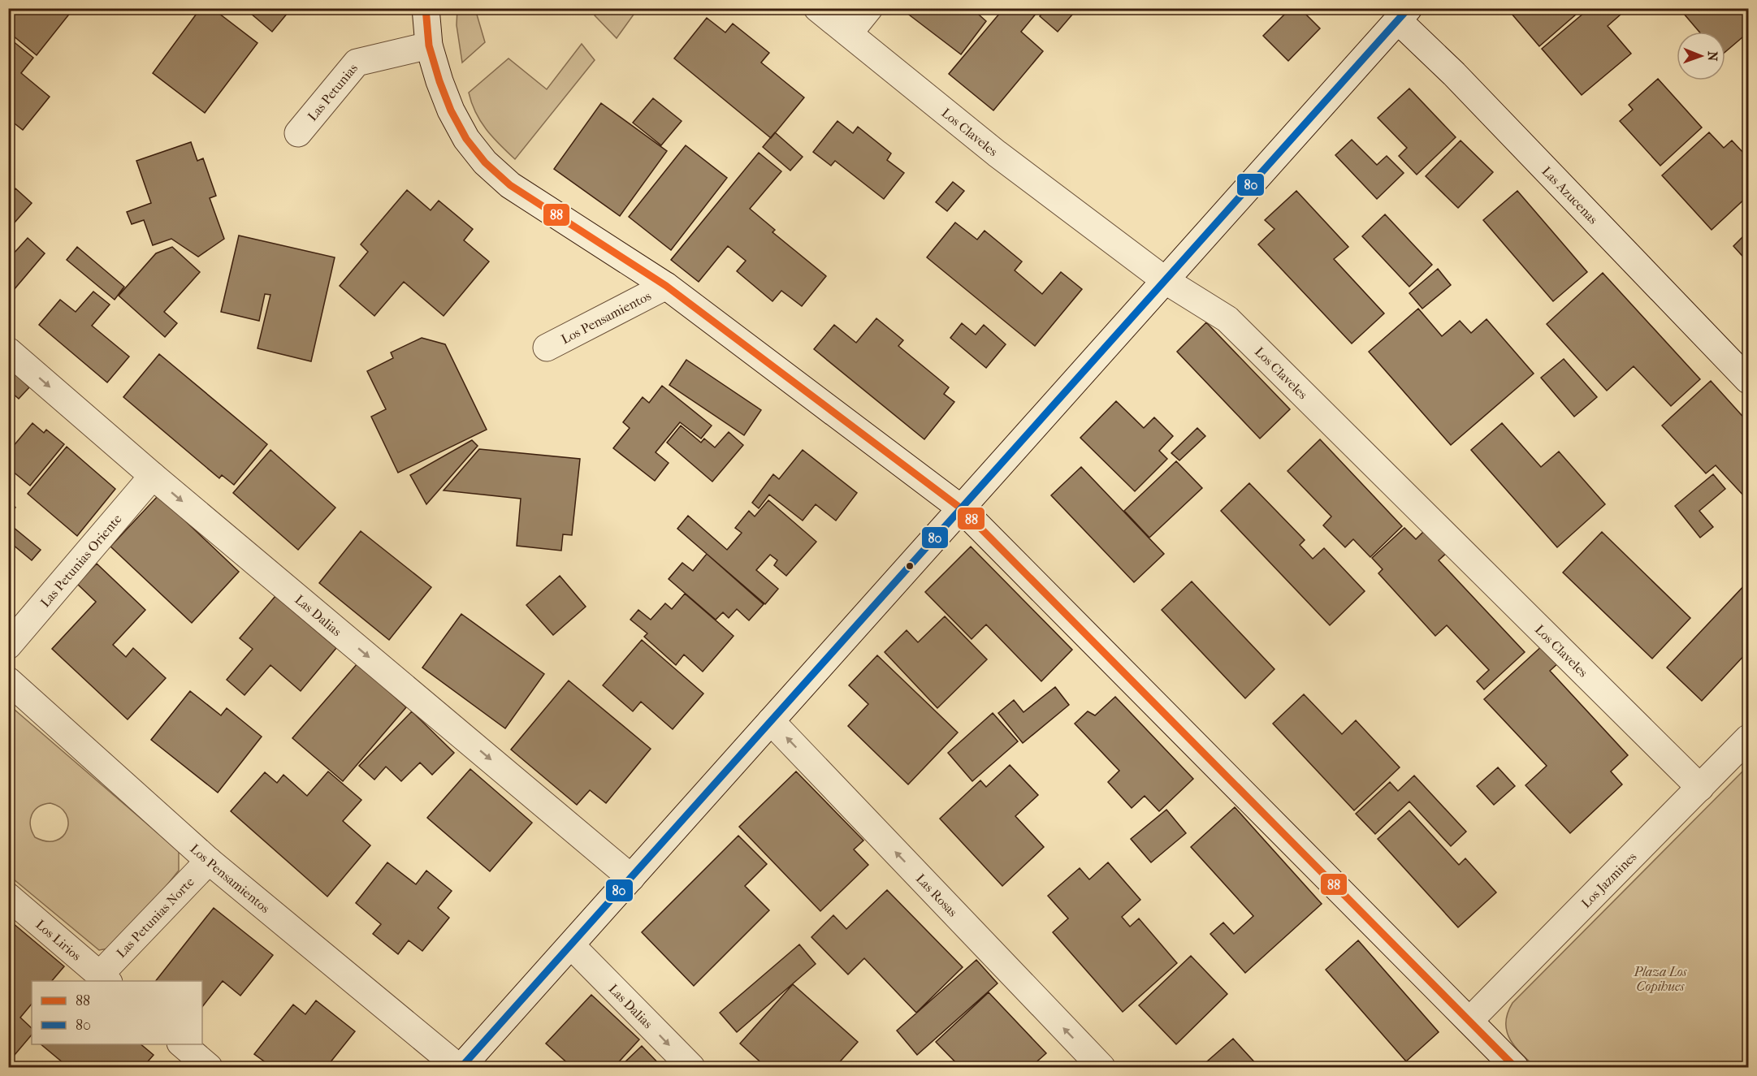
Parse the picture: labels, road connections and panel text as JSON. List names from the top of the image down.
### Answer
{
  "streets": {
    "street": [
      "Las Petunias",
      "Los Claveles",
      "Las Azucenas",
      "Los Pensamientos",
      "Las Petunias Oriente",
      "Las Dalias",
      "Los Jazmines",
      "Las Rosas",
      "Las Petunias Norte",
      "Los Lirios"
    ]
  },
  "crossings": [
    ["Los Claveles", "Los Jazmines"],
    ["Los Pensamientos", "Las Petunias Norte"],
    ["Las Petunias Oriente", "Las Dalias"],
    ["Las Petunias Norte", "Los Lirios"]
  ],
  "one_way": ["Las Dalias", "Las Rosas"],
  "parks": ["Plaza Los Copihues"],
  "lines": ["transit line 88", "transit line 80"],
  "legend": ["88", "80"],
  "north": "right"
}
